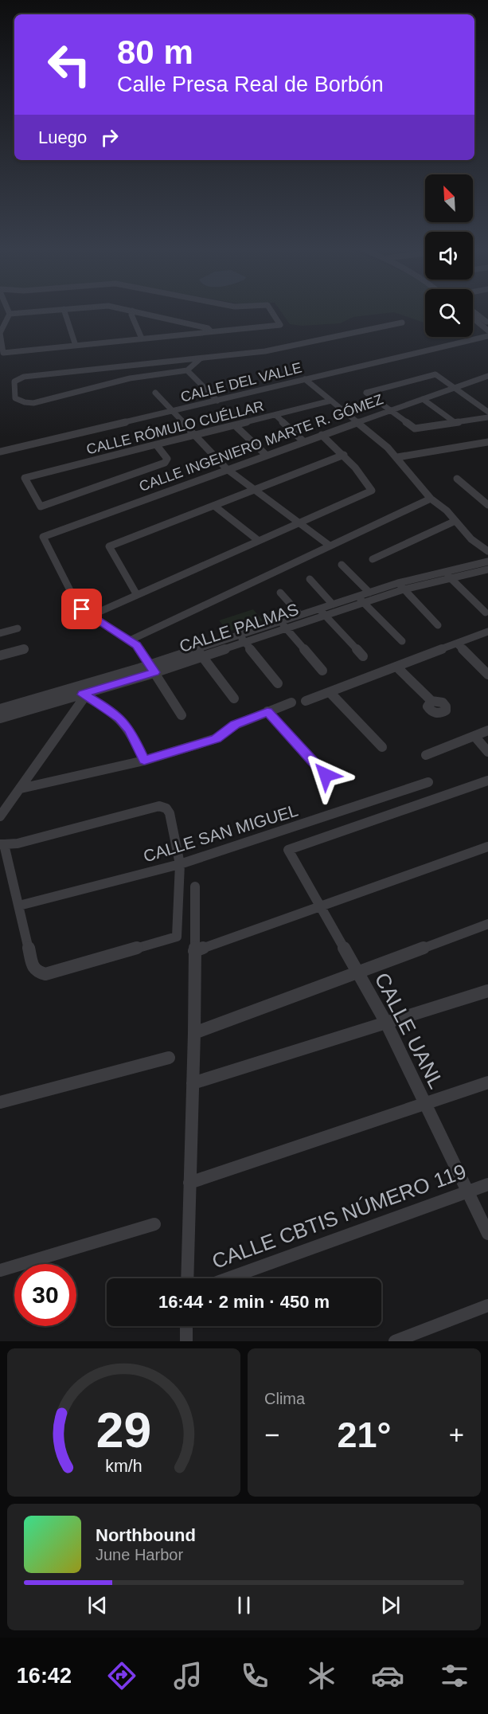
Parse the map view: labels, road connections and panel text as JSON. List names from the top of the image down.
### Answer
{
  "streets": {
    "street": [
      "CALLE DEL VALLE",
      "CALLE RÓMULO CUÉLLAR",
      "CALLE INGENIERO MARTE R. GÓMEZ",
      "CALLE PALMAS",
      "CALLE SAN MIGUEL",
      "CALLE UANL",
      "CALLE CBTIS NÚMERO 119"
    ]
  },
  "crossings": [
    ["CALLE UANL", "CALLE CBTIS NÚMERO 119"]
  ],
  "north": "top left",
  "page": {
    "turn": ["80 m", "Calle Presa Real de Borbón"],
    "then": "Luego",
    "limit": "30",
    "trip": "16:44 · 2 min · 450 m",
    "tile": "Clima",
    "heat": ["−", "21°", "+"],
    "song": ["Northbound", "June Harbor"],
    "tabs": "16:42",
    "gauge": ["29", "km/h"]
  }
}
